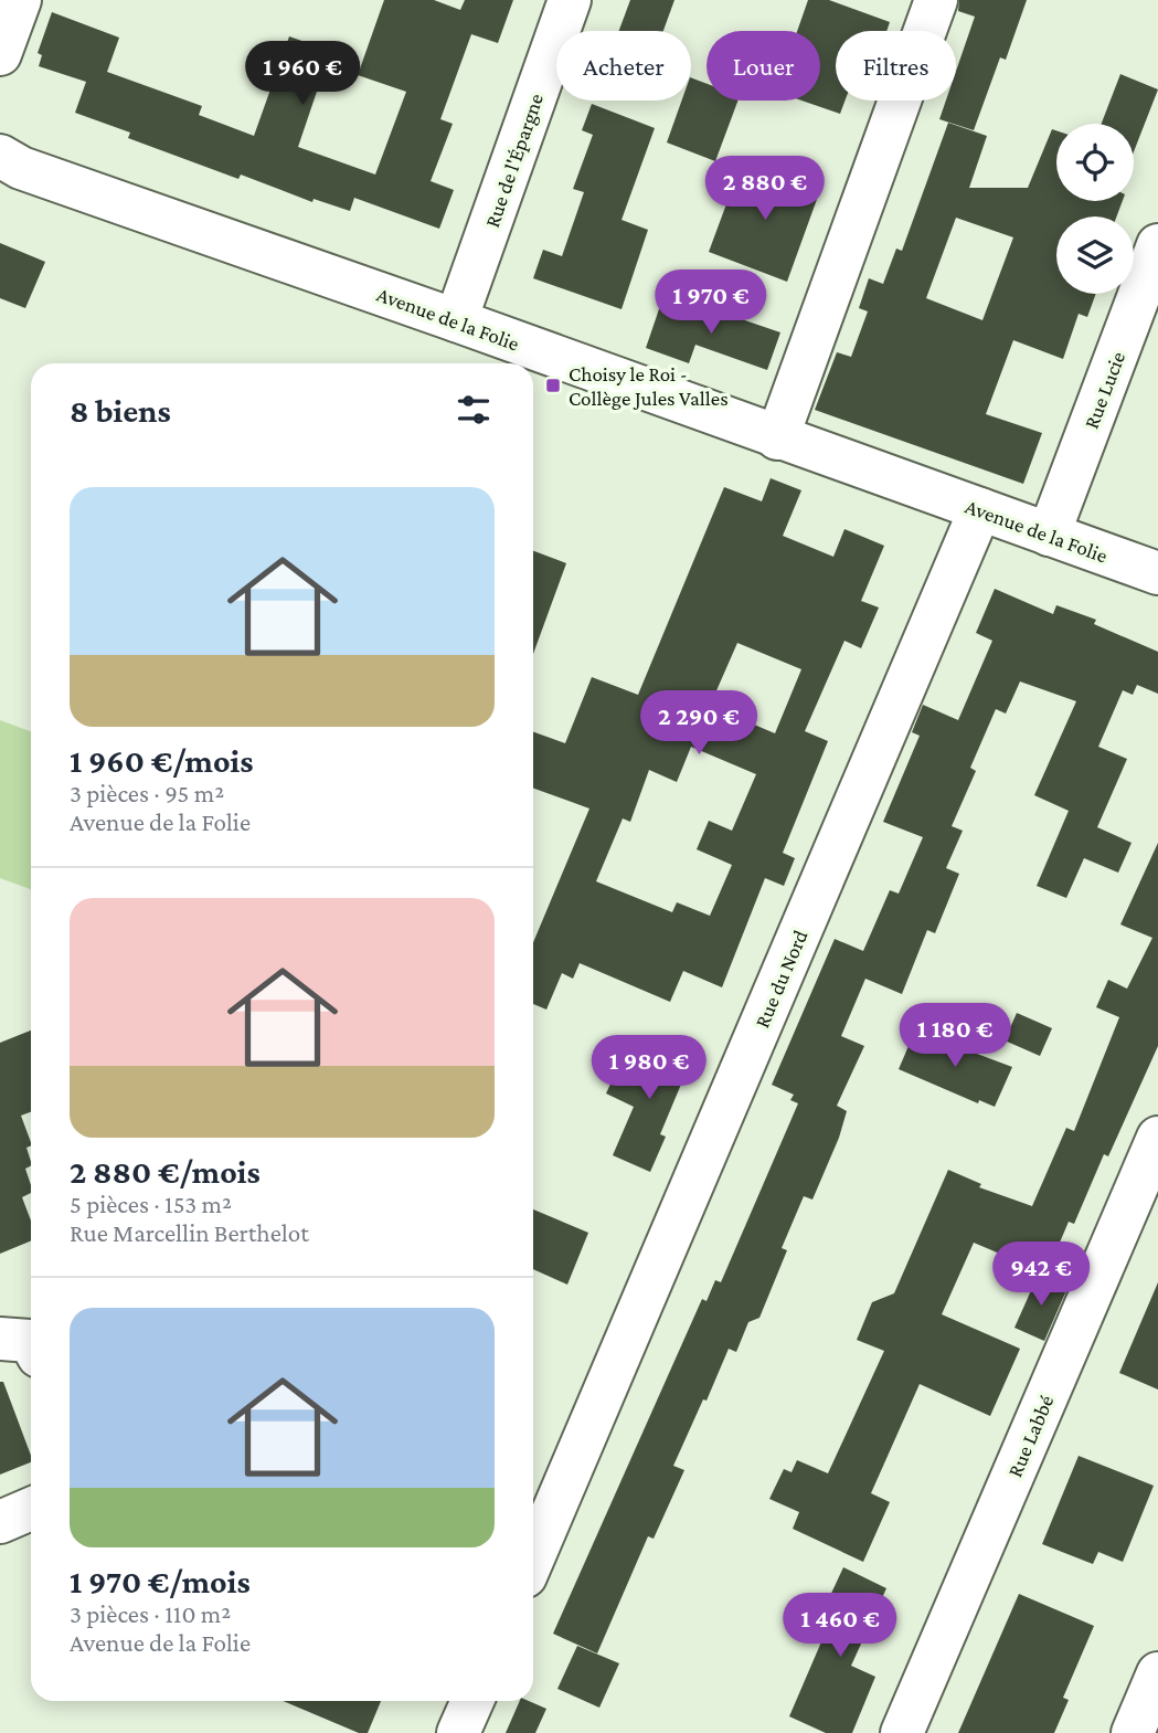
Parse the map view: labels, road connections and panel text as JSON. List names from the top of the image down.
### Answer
{
  "streets": {
    "street": [
      "Rue de l'Épargne",
      "Avenue de la Folie",
      "Rue Lucie",
      "Rue du Nord",
      "Rue Labbé"
    ]
  },
  "crossings": [
    ["Rue de l'Épargne", "Avenue de la Folie"],
    ["Avenue de la Folie", "Rue Lucie"],
    ["Avenue de la Folie", "Rue du Nord"]
  ],
  "places": {
    "transit": ["Choisy le Roi - Collège Jules Valles"]
  },
  "page": {
    "chip": ["Acheter", "Louer", "Filtres"],
    "price": [
      "1 960 €",
      "2 880 €",
      "1 970 €",
      "2 290 €",
      "1 180 €",
      "1 980 €",
      "942 €",
      "1 460 €"
    ],
    "heading": "8 biens",
    "list": [
      {
        "name": "1 960 €/mois",
        "note": "3 pièces · 95 m² · Avenue de la Folie"
      },
      {
        "name": "2 880 €/mois",
        "note": "5 pièces · 153 m² · Rue Marcellin Berthelot"
      },
      {
        "name": "1 970 €/mois",
        "note": "3 pièces · 110 m² · Avenue de la Folie"
      }
    ]
  }
}
